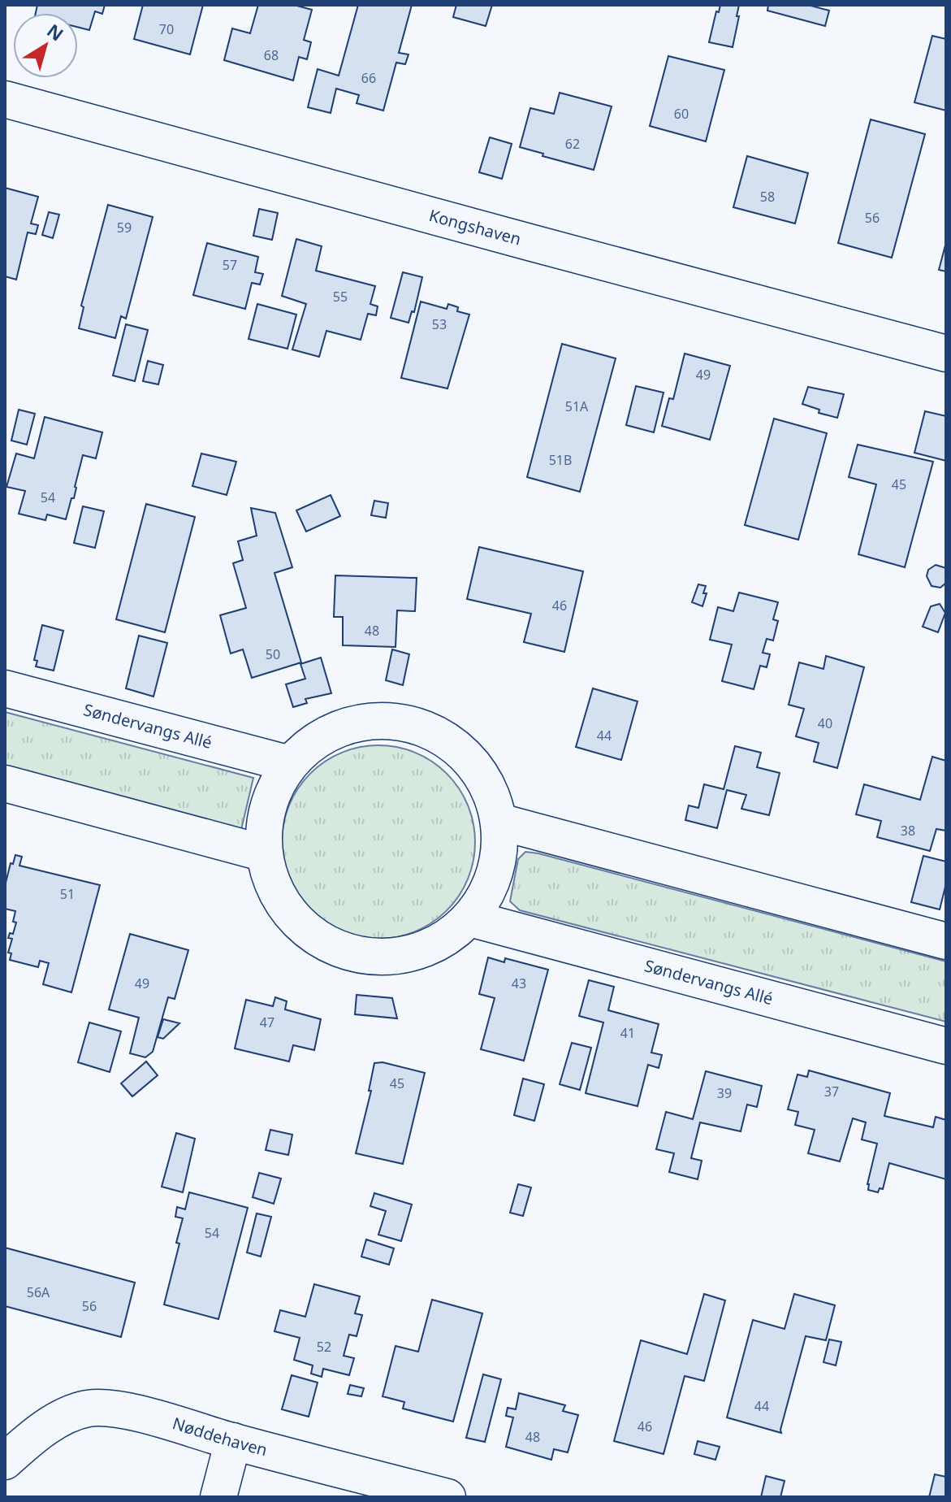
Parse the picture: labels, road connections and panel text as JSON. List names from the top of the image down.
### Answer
{
  "streets": {
    "street": ["Kongshaven", "Søndervangs Allé", "Nøddehaven"]
  },
  "house_numbers": [
    "70",
    "68",
    "66",
    "60",
    "62",
    "58",
    "56",
    "59",
    "57",
    "55",
    "53",
    "49",
    "51A",
    "51B",
    "45",
    "54",
    "46",
    "48",
    "50",
    "40",
    "44",
    "38",
    "51",
    "49",
    "43",
    "47",
    "41",
    "45",
    "37",
    "39",
    "54",
    "56A",
    "56",
    "52",
    "44",
    "46",
    "48"
  ],
  "north": "top right"
}
